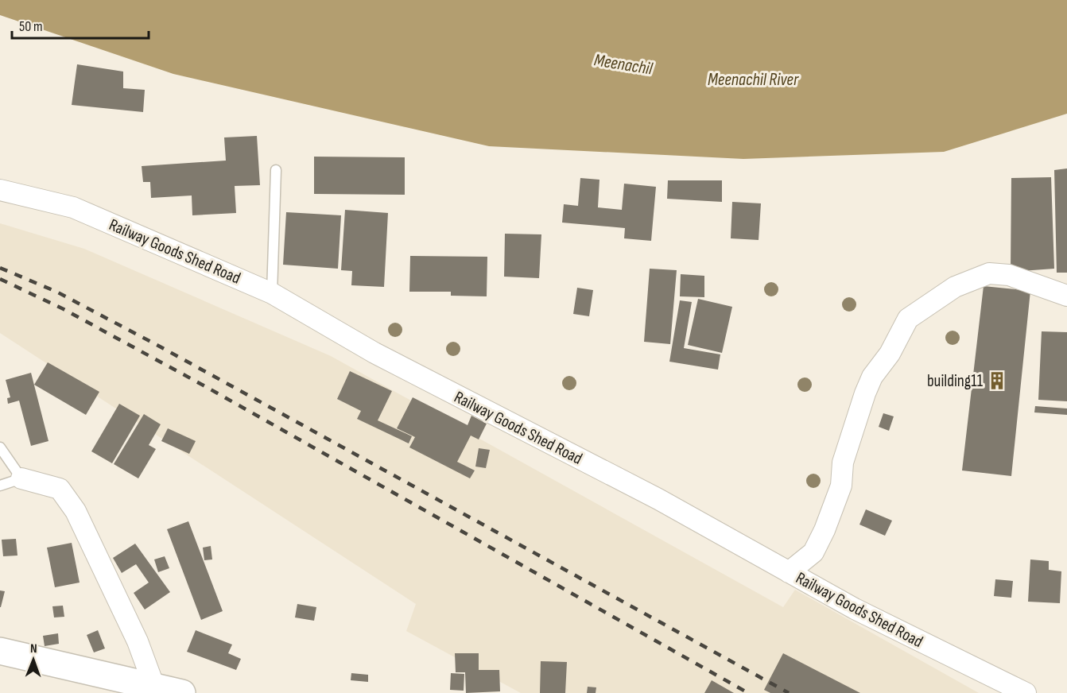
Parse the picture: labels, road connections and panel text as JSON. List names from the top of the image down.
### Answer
{
  "streets": {
    "street": ["Railway Goods Shed Road"]
  },
  "water": ["Meenachil", "Meenachil River"],
  "places": {
    "building": ["building11"]
  },
  "scale_bar": "50 m",
  "north": "top"
}
